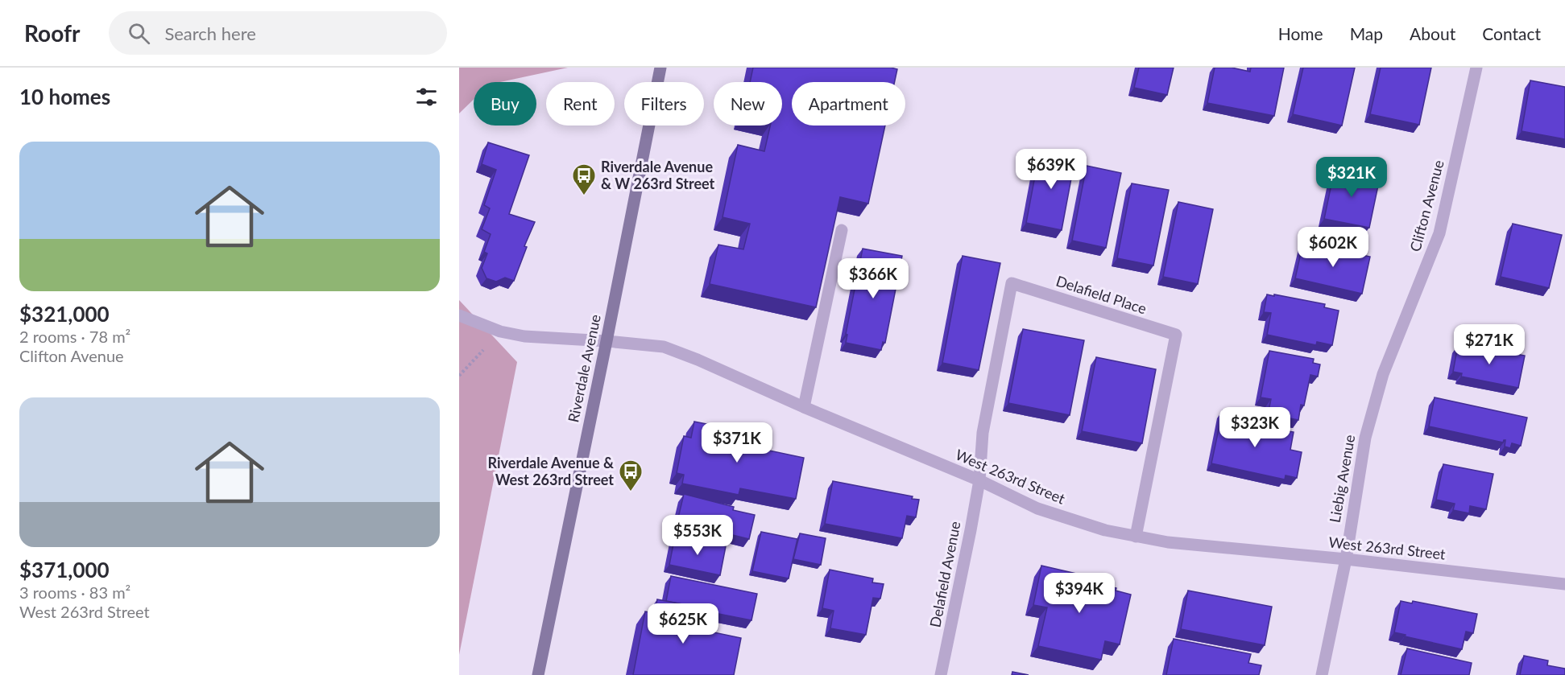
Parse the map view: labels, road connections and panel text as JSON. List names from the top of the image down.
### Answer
{
  "streets": {
    "main road": ["Riverdale Avenue"],
    "street": [
      "Clifton Avenue",
      "Delafield Place",
      "West 263rd Street",
      "Liebig Avenue",
      "Delafield Avenue"
    ]
  },
  "crossings": [
    ["Clifton Avenue", "Liebig Avenue"],
    ["Delafield Place", "West 263rd Street"],
    ["Delafield Place", "Delafield Avenue"],
    ["Riverdale Avenue", "West 263rd Street"],
    ["West 263rd Street", "Liebig Avenue"],
    ["West 263rd Street", "Delafield Avenue"]
  ],
  "places": {
    "bus stop": ["Riverdale Avenue & W 263rd Street", "Riverdale Avenue & West 263rd Street"]
  },
  "page": {
    "header": "Roofr",
    "search": "Search here",
    "nav": [
      "Home",
      "Map",
      "About",
      "Contact"
    ],
    "heading": "10 homes",
    "chip": [
      "Buy",
      "Rent",
      "Filters",
      "New",
      "Apartment"
    ],
    "list": [
      {
        "name": "$321,000",
        "note": "2 rooms · 78 m² · Clifton Avenue"
      },
      {
        "name": "$371,000",
        "note": "3 rooms · 83 m² · West 263rd Street"
      }
    ],
    "price": [
      "$639K",
      "$321K",
      "$602K",
      "$366K",
      "$271K",
      "$323K",
      "$371K",
      "$553K",
      "$394K",
      "$625K"
    ]
  }
}
